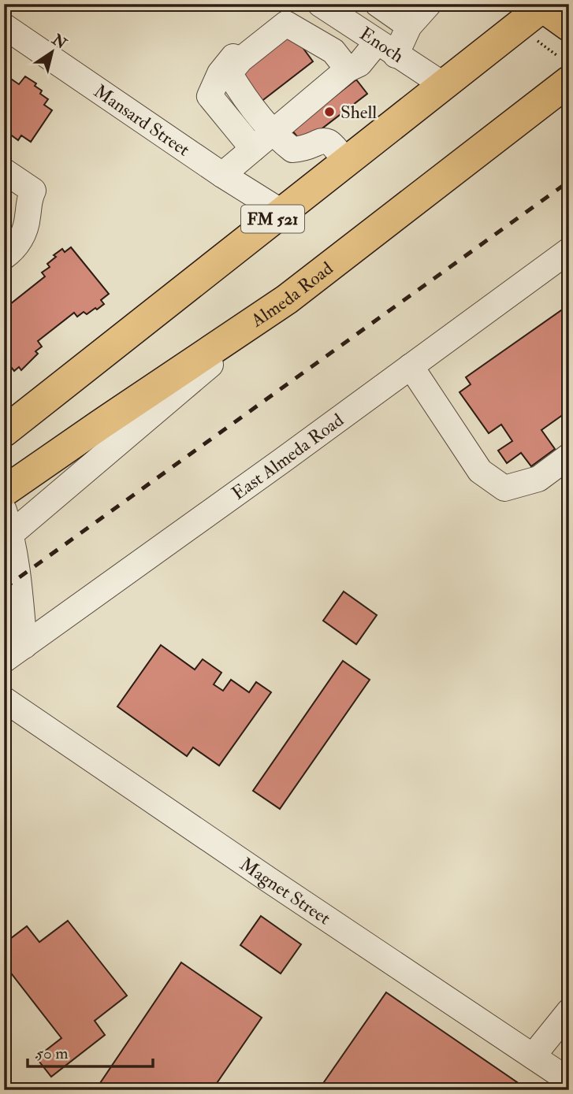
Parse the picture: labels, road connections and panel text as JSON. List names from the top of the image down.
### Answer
{
  "streets": {
    "main road": ["FM 521", "Almeda Road"],
    "street": [
      "Enoch",
      "Mansard Street",
      "East Almeda Road",
      "Magnet Street"
    ]
  },
  "crossings": [
    ["Enoch", "FM 521"],
    ["Mansard Street", "FM 521"]
  ],
  "places": ["Shell"],
  "scale_bar": "50 m",
  "north": "top right"
}
